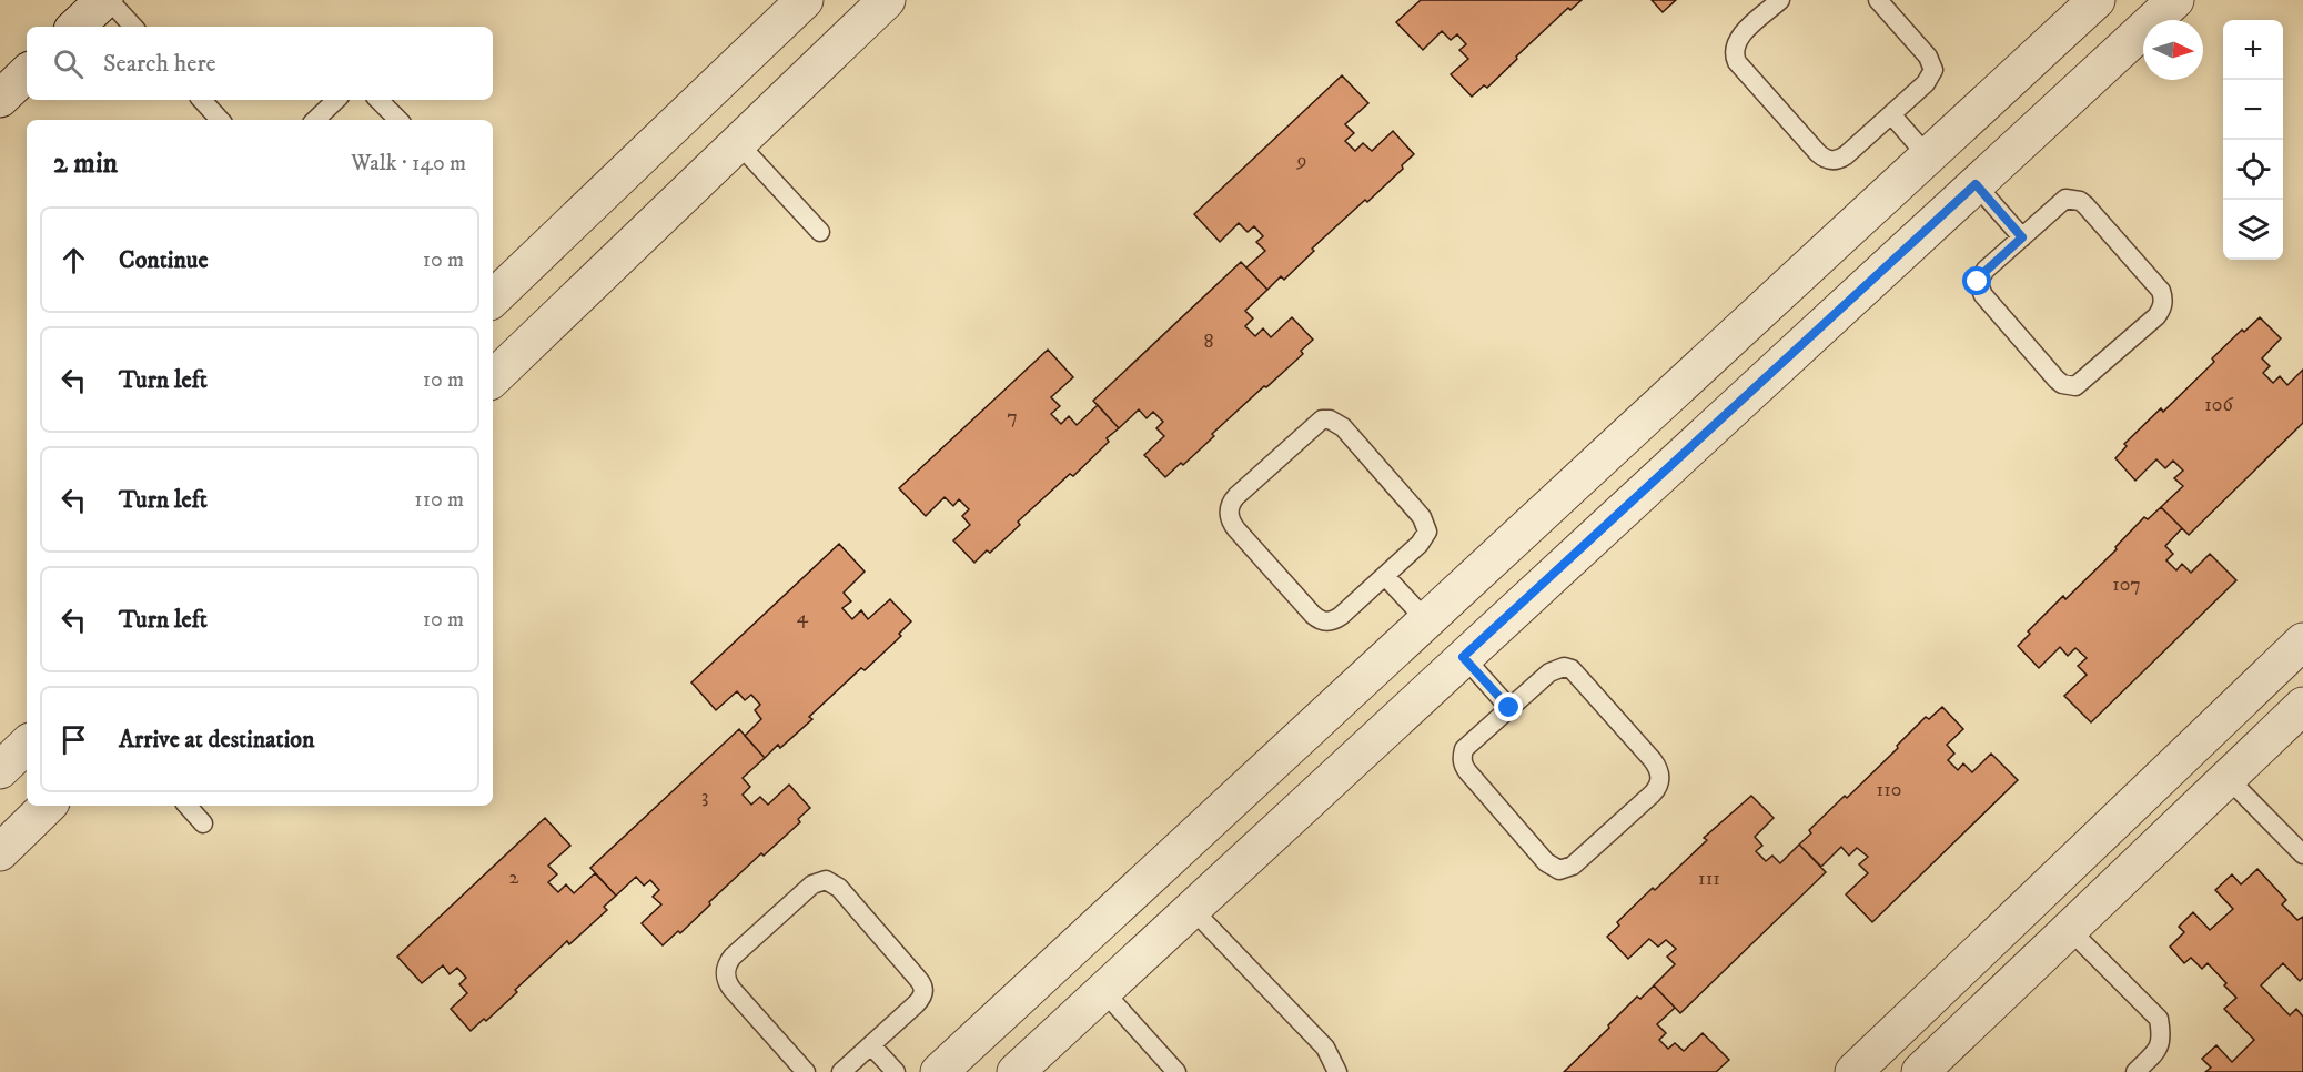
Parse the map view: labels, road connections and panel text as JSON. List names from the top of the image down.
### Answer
{
  "house_numbers": [
    "9",
    "8",
    "106",
    "7",
    "107",
    "4",
    "110",
    "3",
    "2",
    "111"
  ],
  "north": "right",
  "page": {
    "map_buttons": ["+", "−"],
    "search": "Search here",
    "heading": ["2 min", "Walk · 140 m"],
    "list": [
      ["Continue", "10 m"],
      ["Turn left", "10 m"],
      ["Turn left", "110 m"],
      ["Turn left", "10 m"],
      "Arrive at destination"
    ]
  }
}
